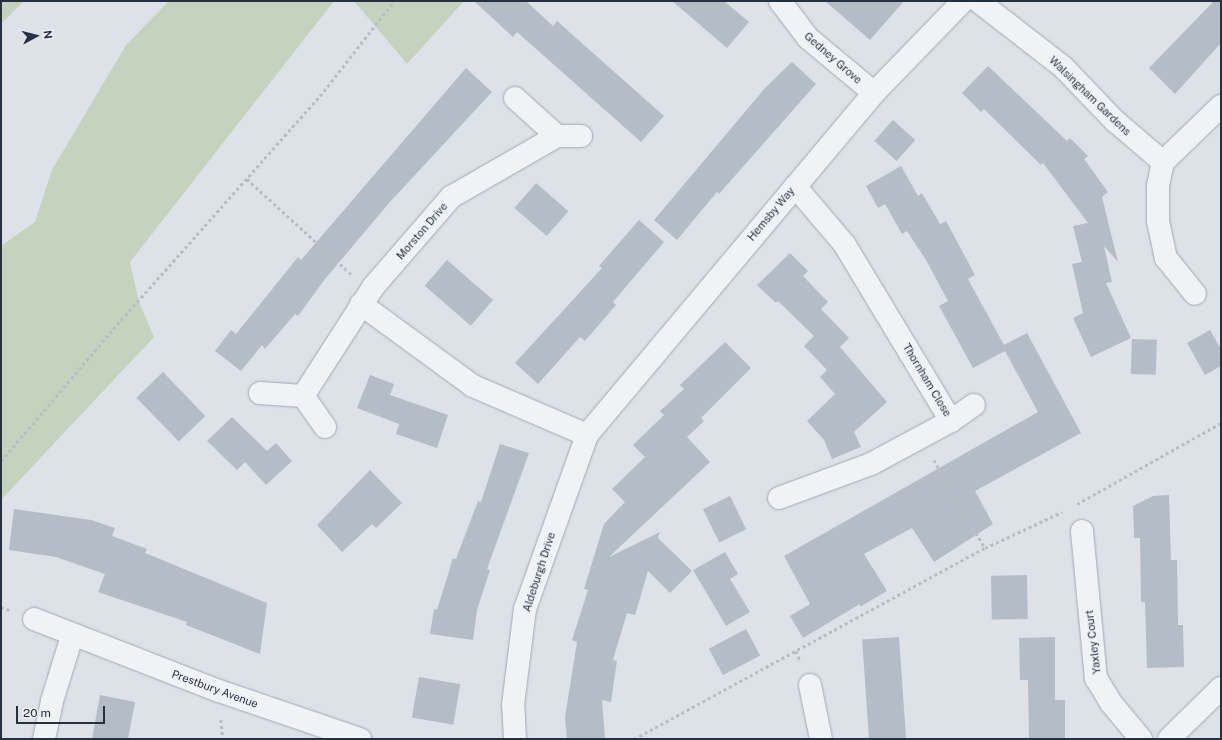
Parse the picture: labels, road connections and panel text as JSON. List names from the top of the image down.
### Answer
{
  "streets": {
    "street": [
      "Gedney Grove",
      "Walsingham Gardens",
      "Hemsby Way",
      "Morston Drive",
      "Thornham Close",
      "Aldeburgh Drive",
      "Yaxley Court",
      "Prestbury Avenue"
    ]
  },
  "crossings": [
    ["Gedney Grove", "Hemsby Way"],
    ["Hemsby Way", "Thornham Close"],
    ["Hemsby Way", "Aldeburgh Drive"]
  ],
  "scale_bar": "20 m",
  "north": "right"
}
